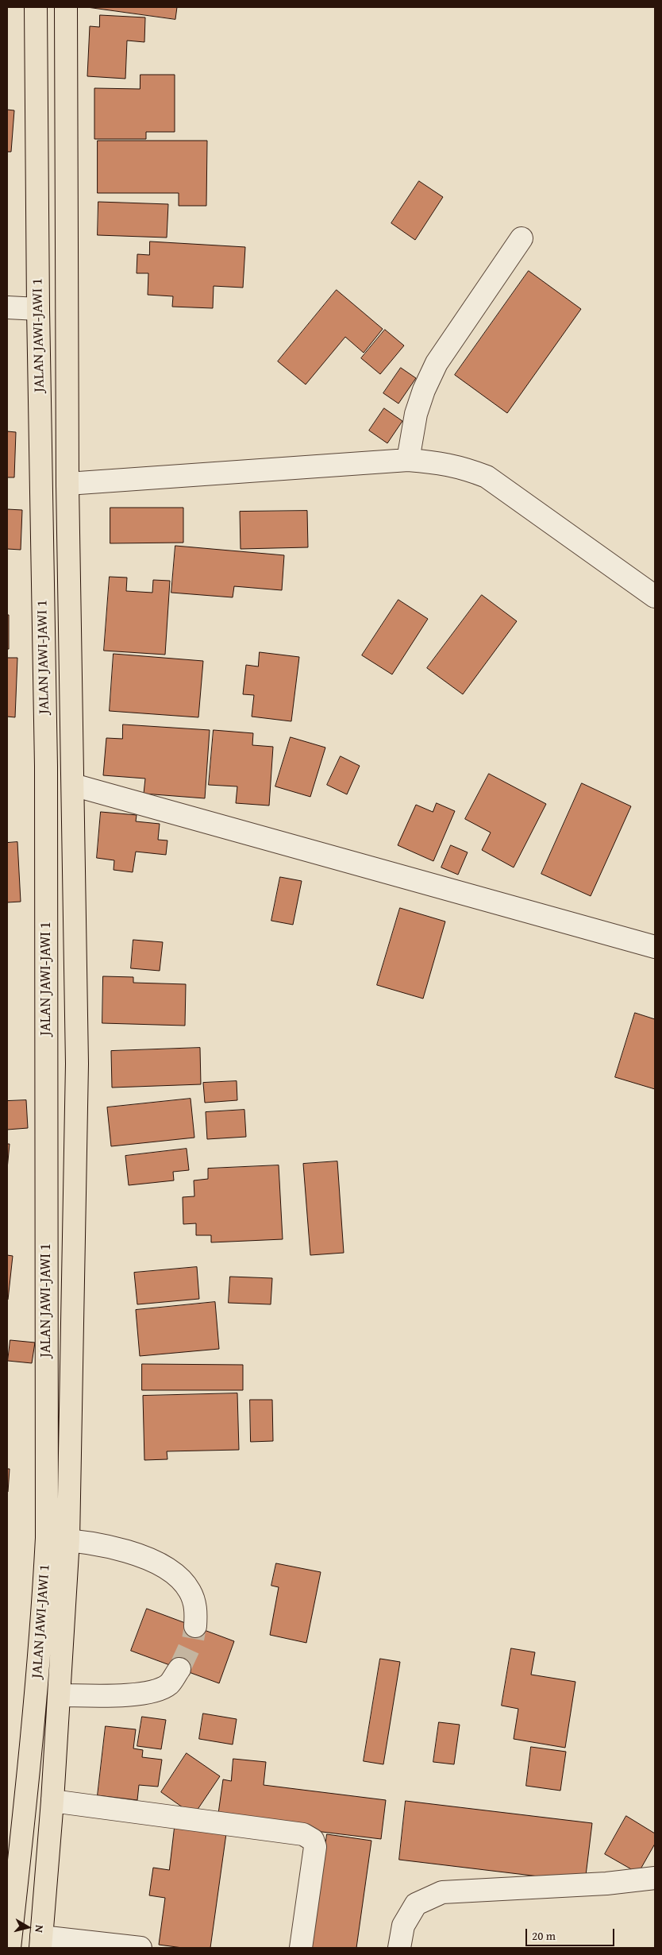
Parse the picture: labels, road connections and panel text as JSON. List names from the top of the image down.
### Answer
{
  "streets": {
    "highway": ["JALAN JAWI-JAWI 1"]
  },
  "scale_bar": "20 m",
  "north": "right"
}
